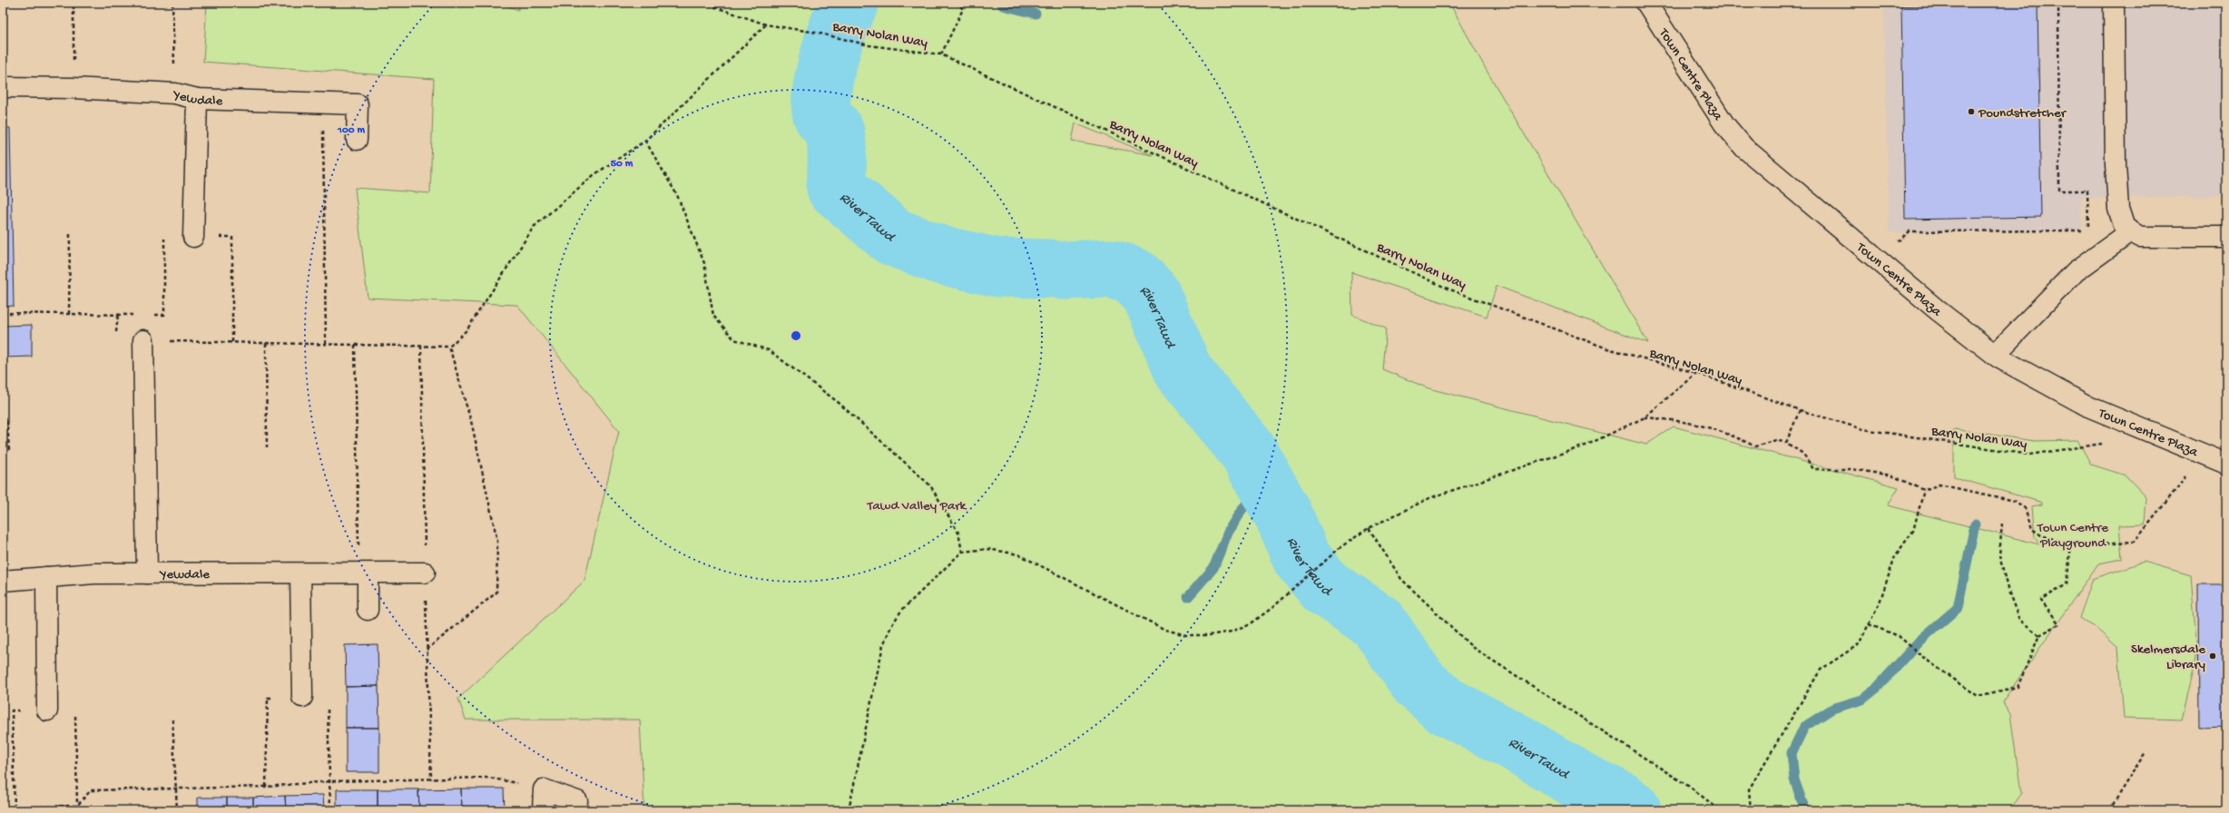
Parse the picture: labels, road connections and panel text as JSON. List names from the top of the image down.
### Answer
{
  "streets": {
    "street": ["Town Centre Plaza", "Yewdale"],
    "path": ["Barry Nolan Way"]
  },
  "water": ["River Tawd"],
  "parks": ["Tawd Valley Park", "Town Centre Playground"],
  "places": ["Poundstretcher", "Skelmersdale Library"],
  "rings": ["100 m", "50 m"]
}
